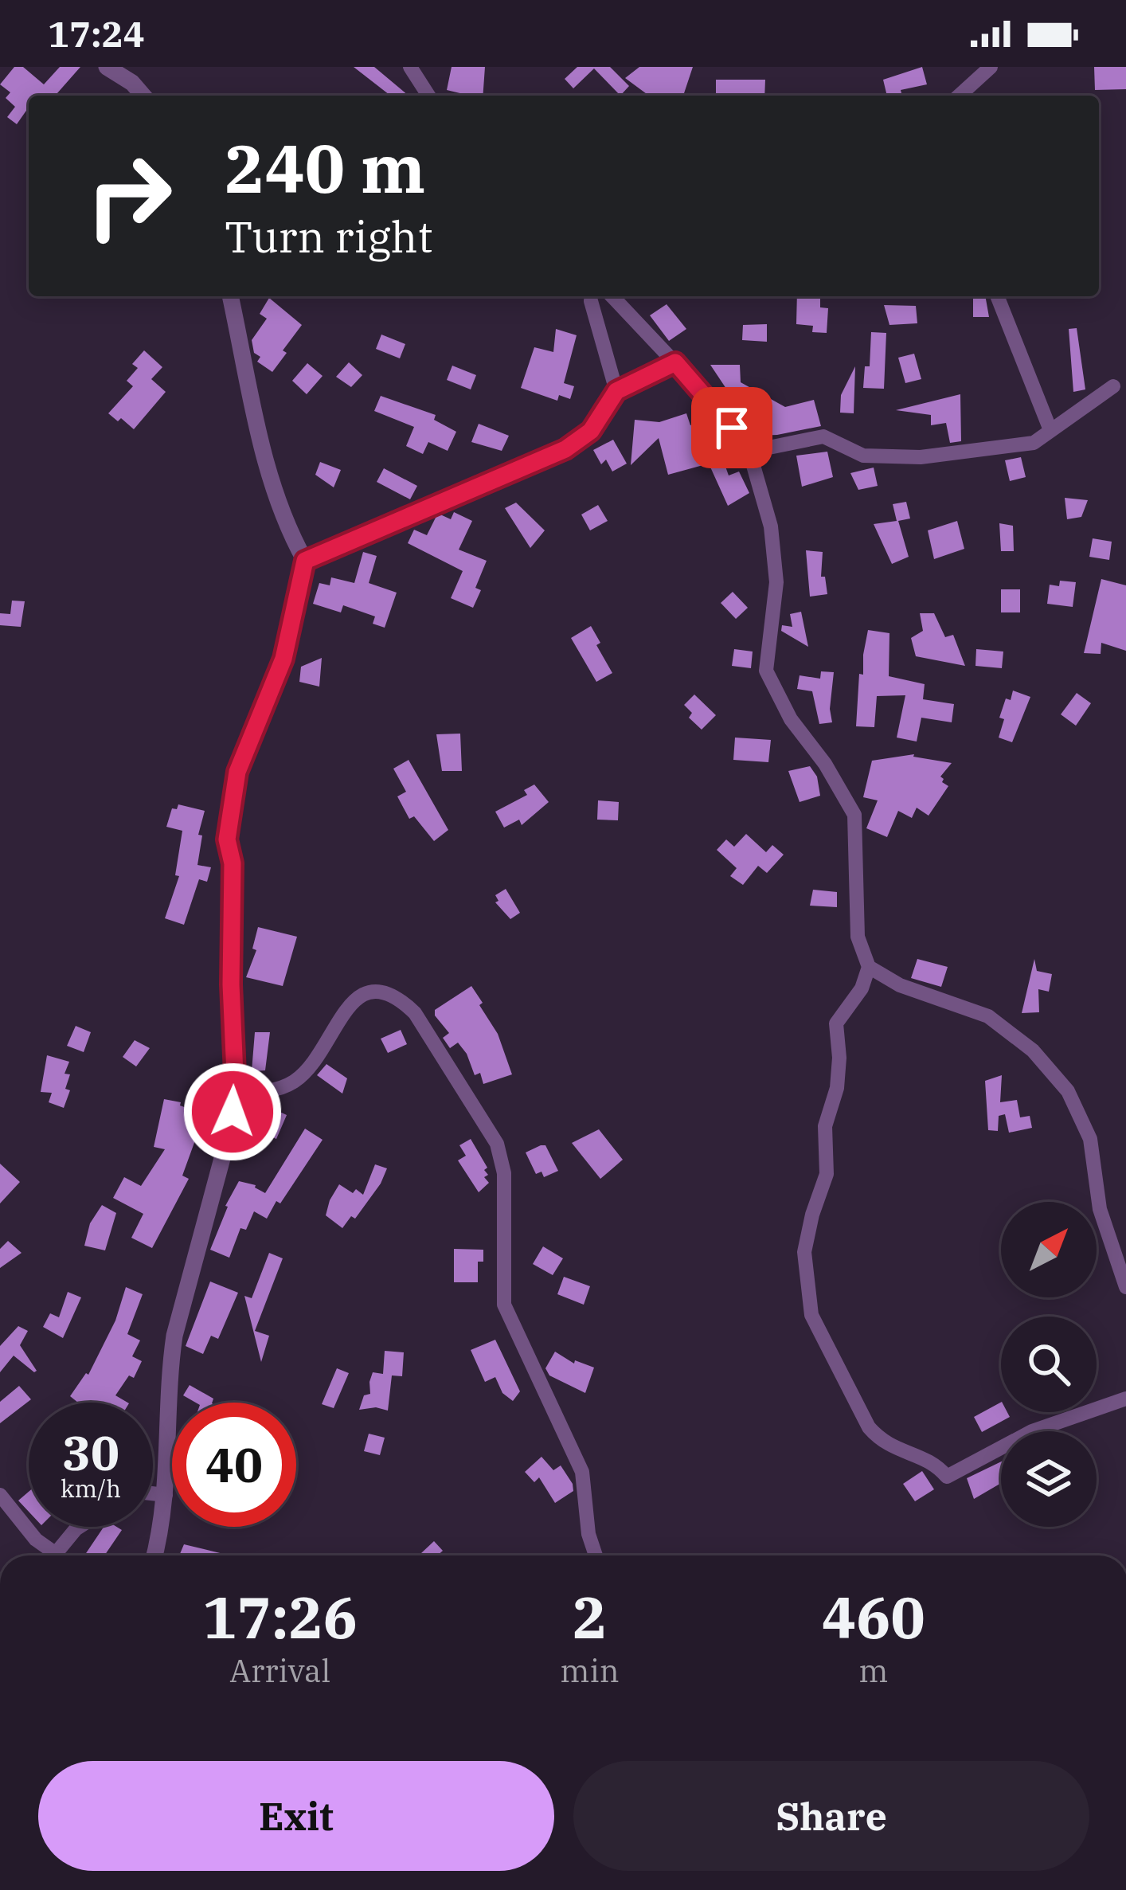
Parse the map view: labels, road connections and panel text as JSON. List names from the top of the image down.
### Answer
{
  "north": "top right",
  "page": {
    "status": "17:24",
    "turn": ["240 m", "Turn right"],
    "speed": "30 km/h",
    "limit": "40",
    "eta": [
      "17:26",
      "Arrival",
      "2",
      "min",
      "460",
      "m"
    ],
    "buttons": ["Exit", "Share"]
  }
}
